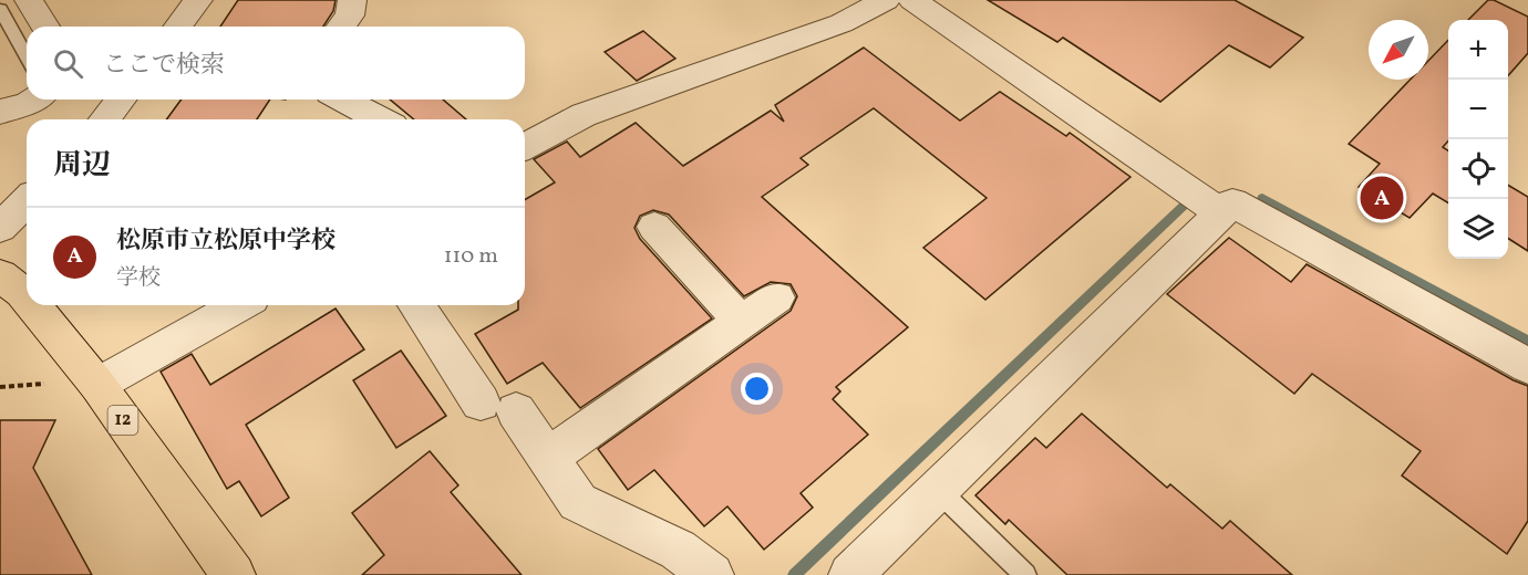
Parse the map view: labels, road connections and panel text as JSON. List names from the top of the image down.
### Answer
{
  "streets": {
    "main road": ["12"]
  },
  "north": "bottom left",
  "page": {
    "map_buttons": ["+", "−"],
    "search": "ここで検索",
    "heading": "周辺",
    "pins": "A",
    "list": [
      {
        "mark": "A",
        "name": "松原市立松原中学校",
        "note": "学校",
        "value": "110 m"
      }
    ]
  }
}
